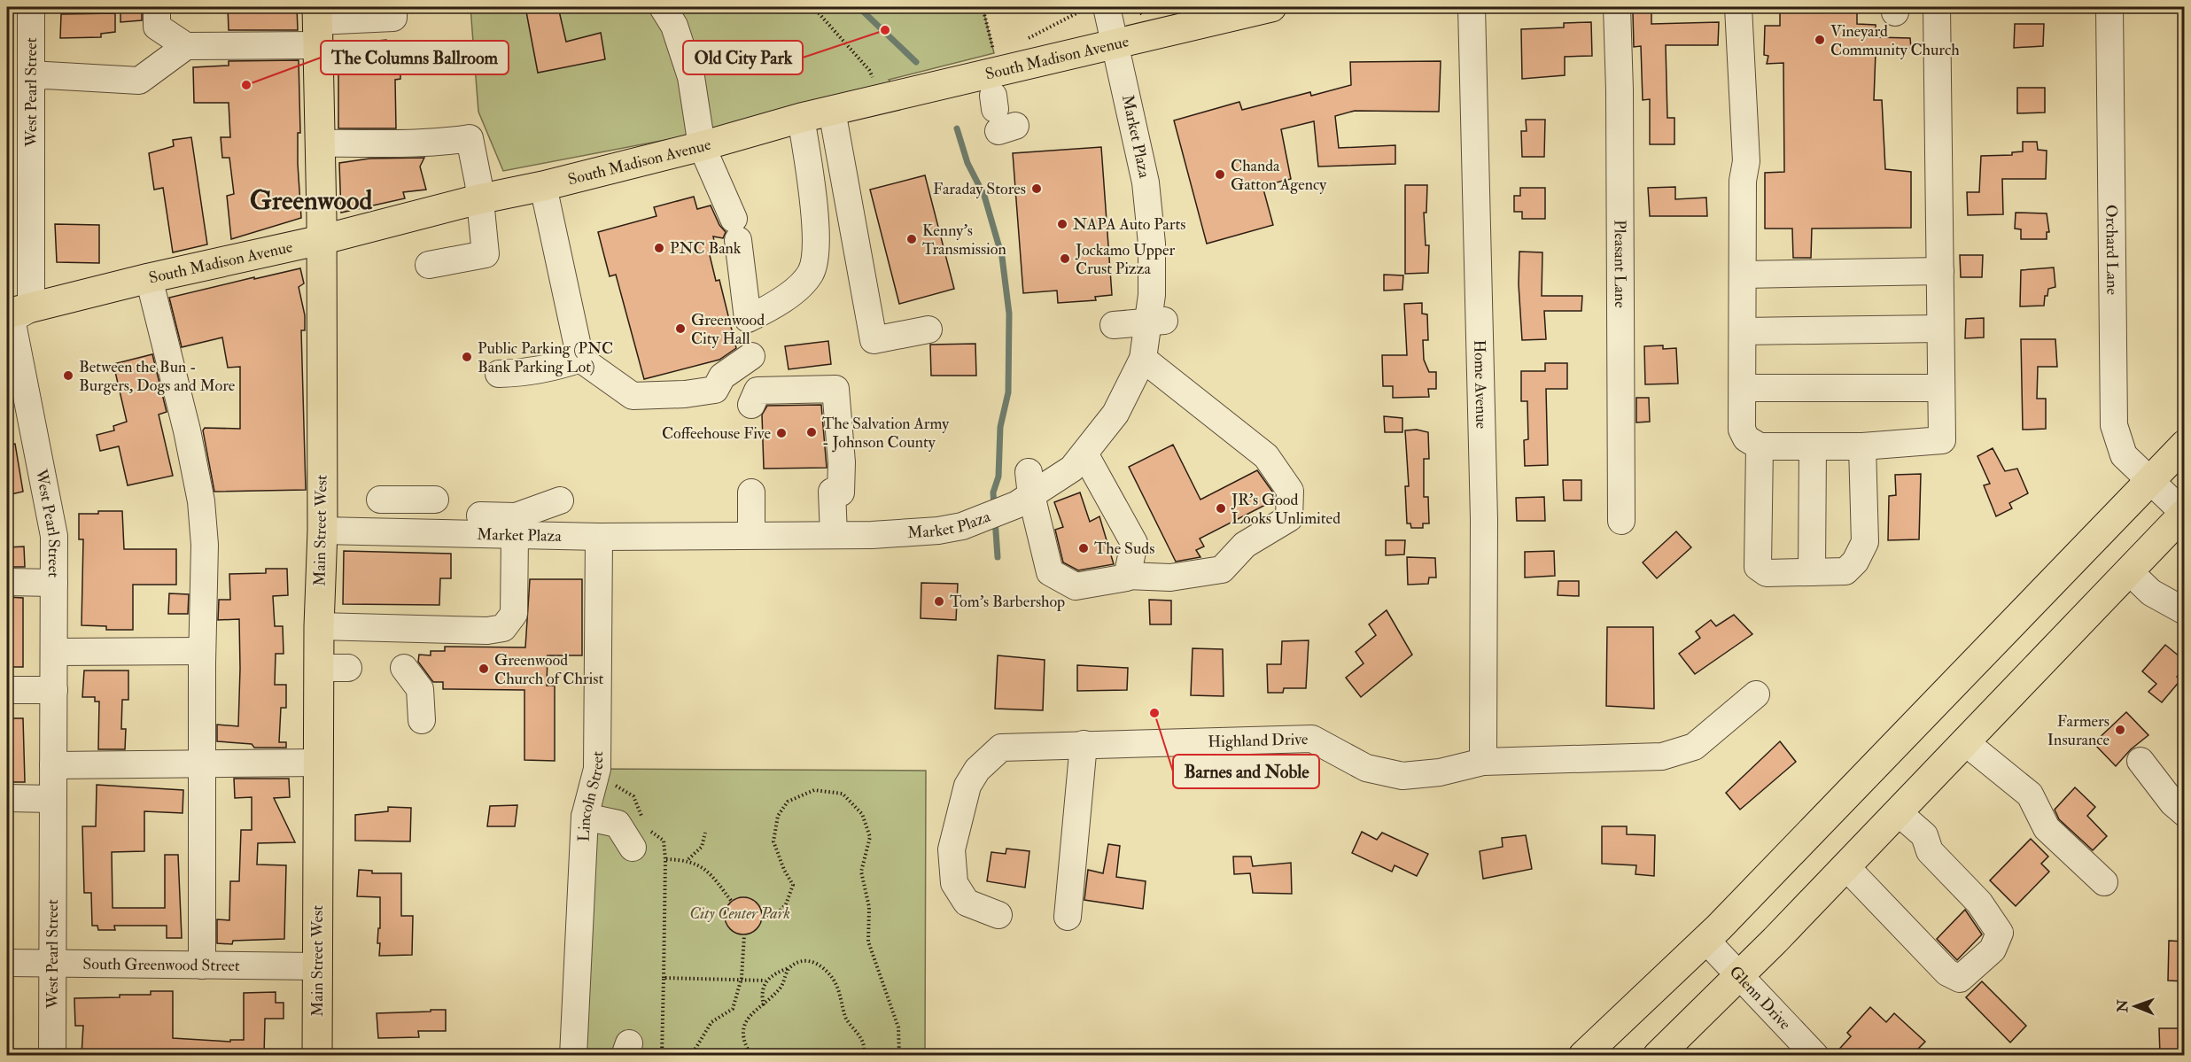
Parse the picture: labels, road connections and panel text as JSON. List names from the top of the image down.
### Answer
{
  "streets": {
    "main road": ["South Madison Avenue", "Main Street West"],
    "street": [
      "West Pearl Street",
      "Market Plaza",
      "Orchard Lane",
      "Pleasant Lane",
      "Home Avenue",
      "Highland Drive",
      "Lincoln Street",
      "South Greenwood Street",
      "Glenn Drive"
    ]
  },
  "crossings": [
    ["South Madison Avenue", "West Pearl Street"],
    ["South Madison Avenue", "Market Plaza"],
    ["South Madison Avenue", "Main Street West"],
    ["West Pearl Street", "South Greenwood Street"],
    ["Market Plaza", "Main Street West"],
    ["Market Plaza", "Lincoln Street"],
    ["Home Avenue", "Highland Drive"],
    ["Main Street West", "South Greenwood Street"]
  ],
  "districts": ["Greenwood"],
  "parks": ["City Center Park"],
  "places": [
    "Old City Park",
    "Vineyard Community Church",
    "The Columns Ballroom",
    "Chanda Gatton Agency",
    "Faraday Stores",
    "NAPA Auto Parts",
    "Kenny's Transmission",
    "PNC Bank",
    "Jockamo Upper Crust Pizza",
    "Greenwood City Hall",
    "Public Parking (PNC Bank Parking Lot)",
    "Between the Bun - Burgers, Dogs and More",
    "The Salvation Army - Johnson County",
    "Coffeehouse Five",
    "JR's Good Looks Unlimited",
    "The Suds",
    "Tom's Barbershop",
    "Greenwood Church of Christ",
    "Barnes and Noble",
    "Farmers Insurance"
  ],
  "north": "left"
}
